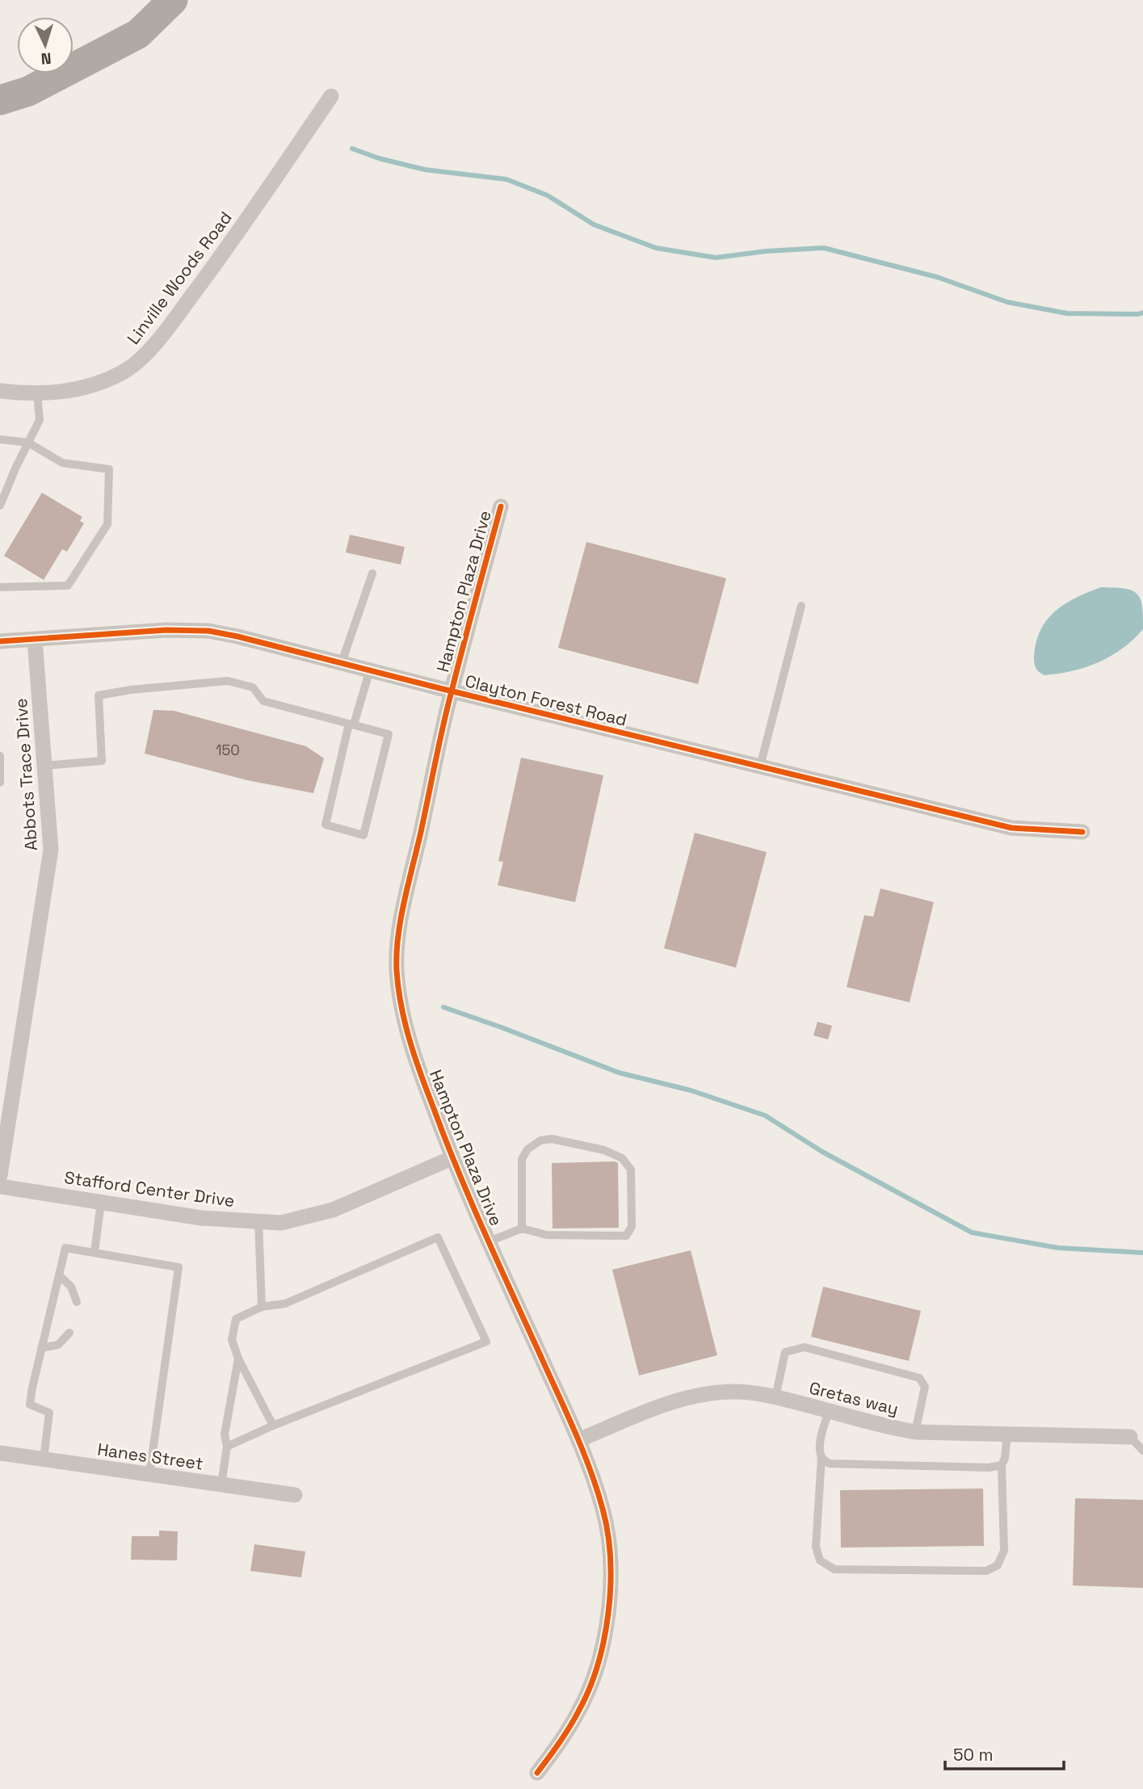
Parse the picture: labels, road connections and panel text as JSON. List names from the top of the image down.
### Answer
{
  "streets": {
    "street": [
      "Linville Woods Road",
      "Hampton Plaza Drive",
      "Clayton Forest Road",
      "Abbots Trace Drive",
      "Stafford Center Drive",
      "Gretas way",
      "Hanes Street"
    ]
  },
  "crossings": [
    ["Hampton Plaza Drive", "Clayton Forest Road"],
    ["Hampton Plaza Drive", "Stafford Center Drive"],
    ["Hampton Plaza Drive", "Gretas way"],
    ["Clayton Forest Road", "Abbots Trace Drive"]
  ],
  "house_numbers": ["150"],
  "scale_bar": "50 m",
  "north": "bottom"
}
